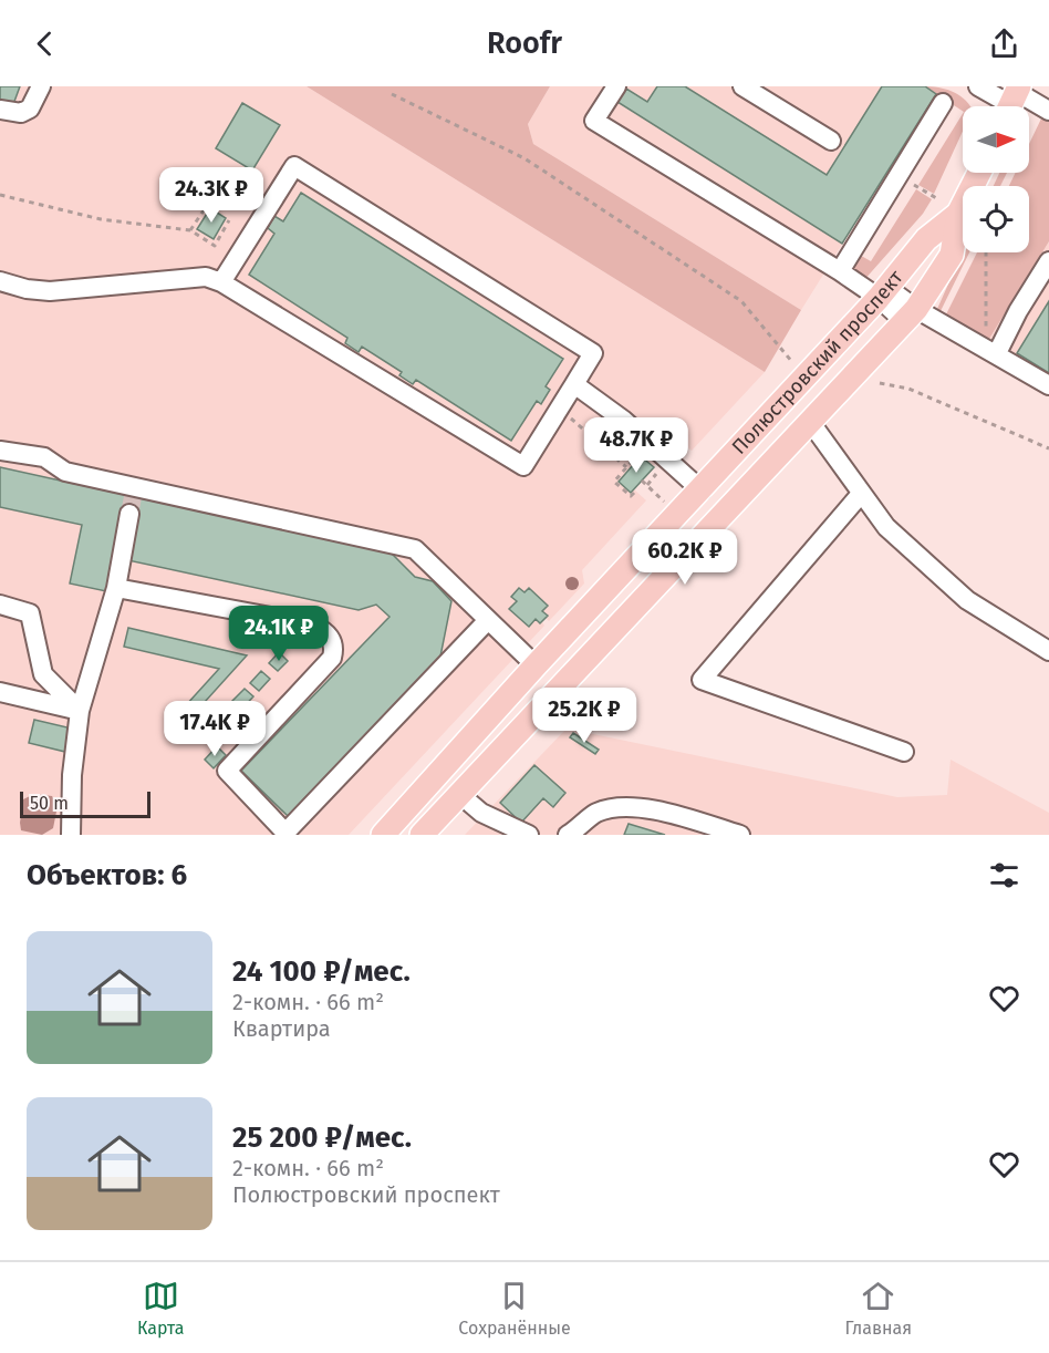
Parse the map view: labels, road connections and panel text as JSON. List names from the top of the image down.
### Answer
{
  "streets": {
    "main road": ["Полюстровский проспект"]
  },
  "scale_bar": "50 m",
  "north": "right",
  "page": {
    "header": "Roofr",
    "price": [
      "24.3K ₽",
      "48.7K ₽",
      "60.2K ₽",
      "24.1K ₽",
      "25.2K ₽",
      "17.4K ₽"
    ],
    "scale": "50 m",
    "heading": "Объектов: 6",
    "list": [
      {
        "name": "24 100 ₽/мес.",
        "note": "2-комн. · 66 m² · Квартира"
      },
      {
        "name": "25 200 ₽/мес.",
        "note": "2-комн. · 66 m² · Полюстровский проспект"
      }
    ],
    "tabs": ["Карта", "Сохранённые", "Главная"]
  }
}
